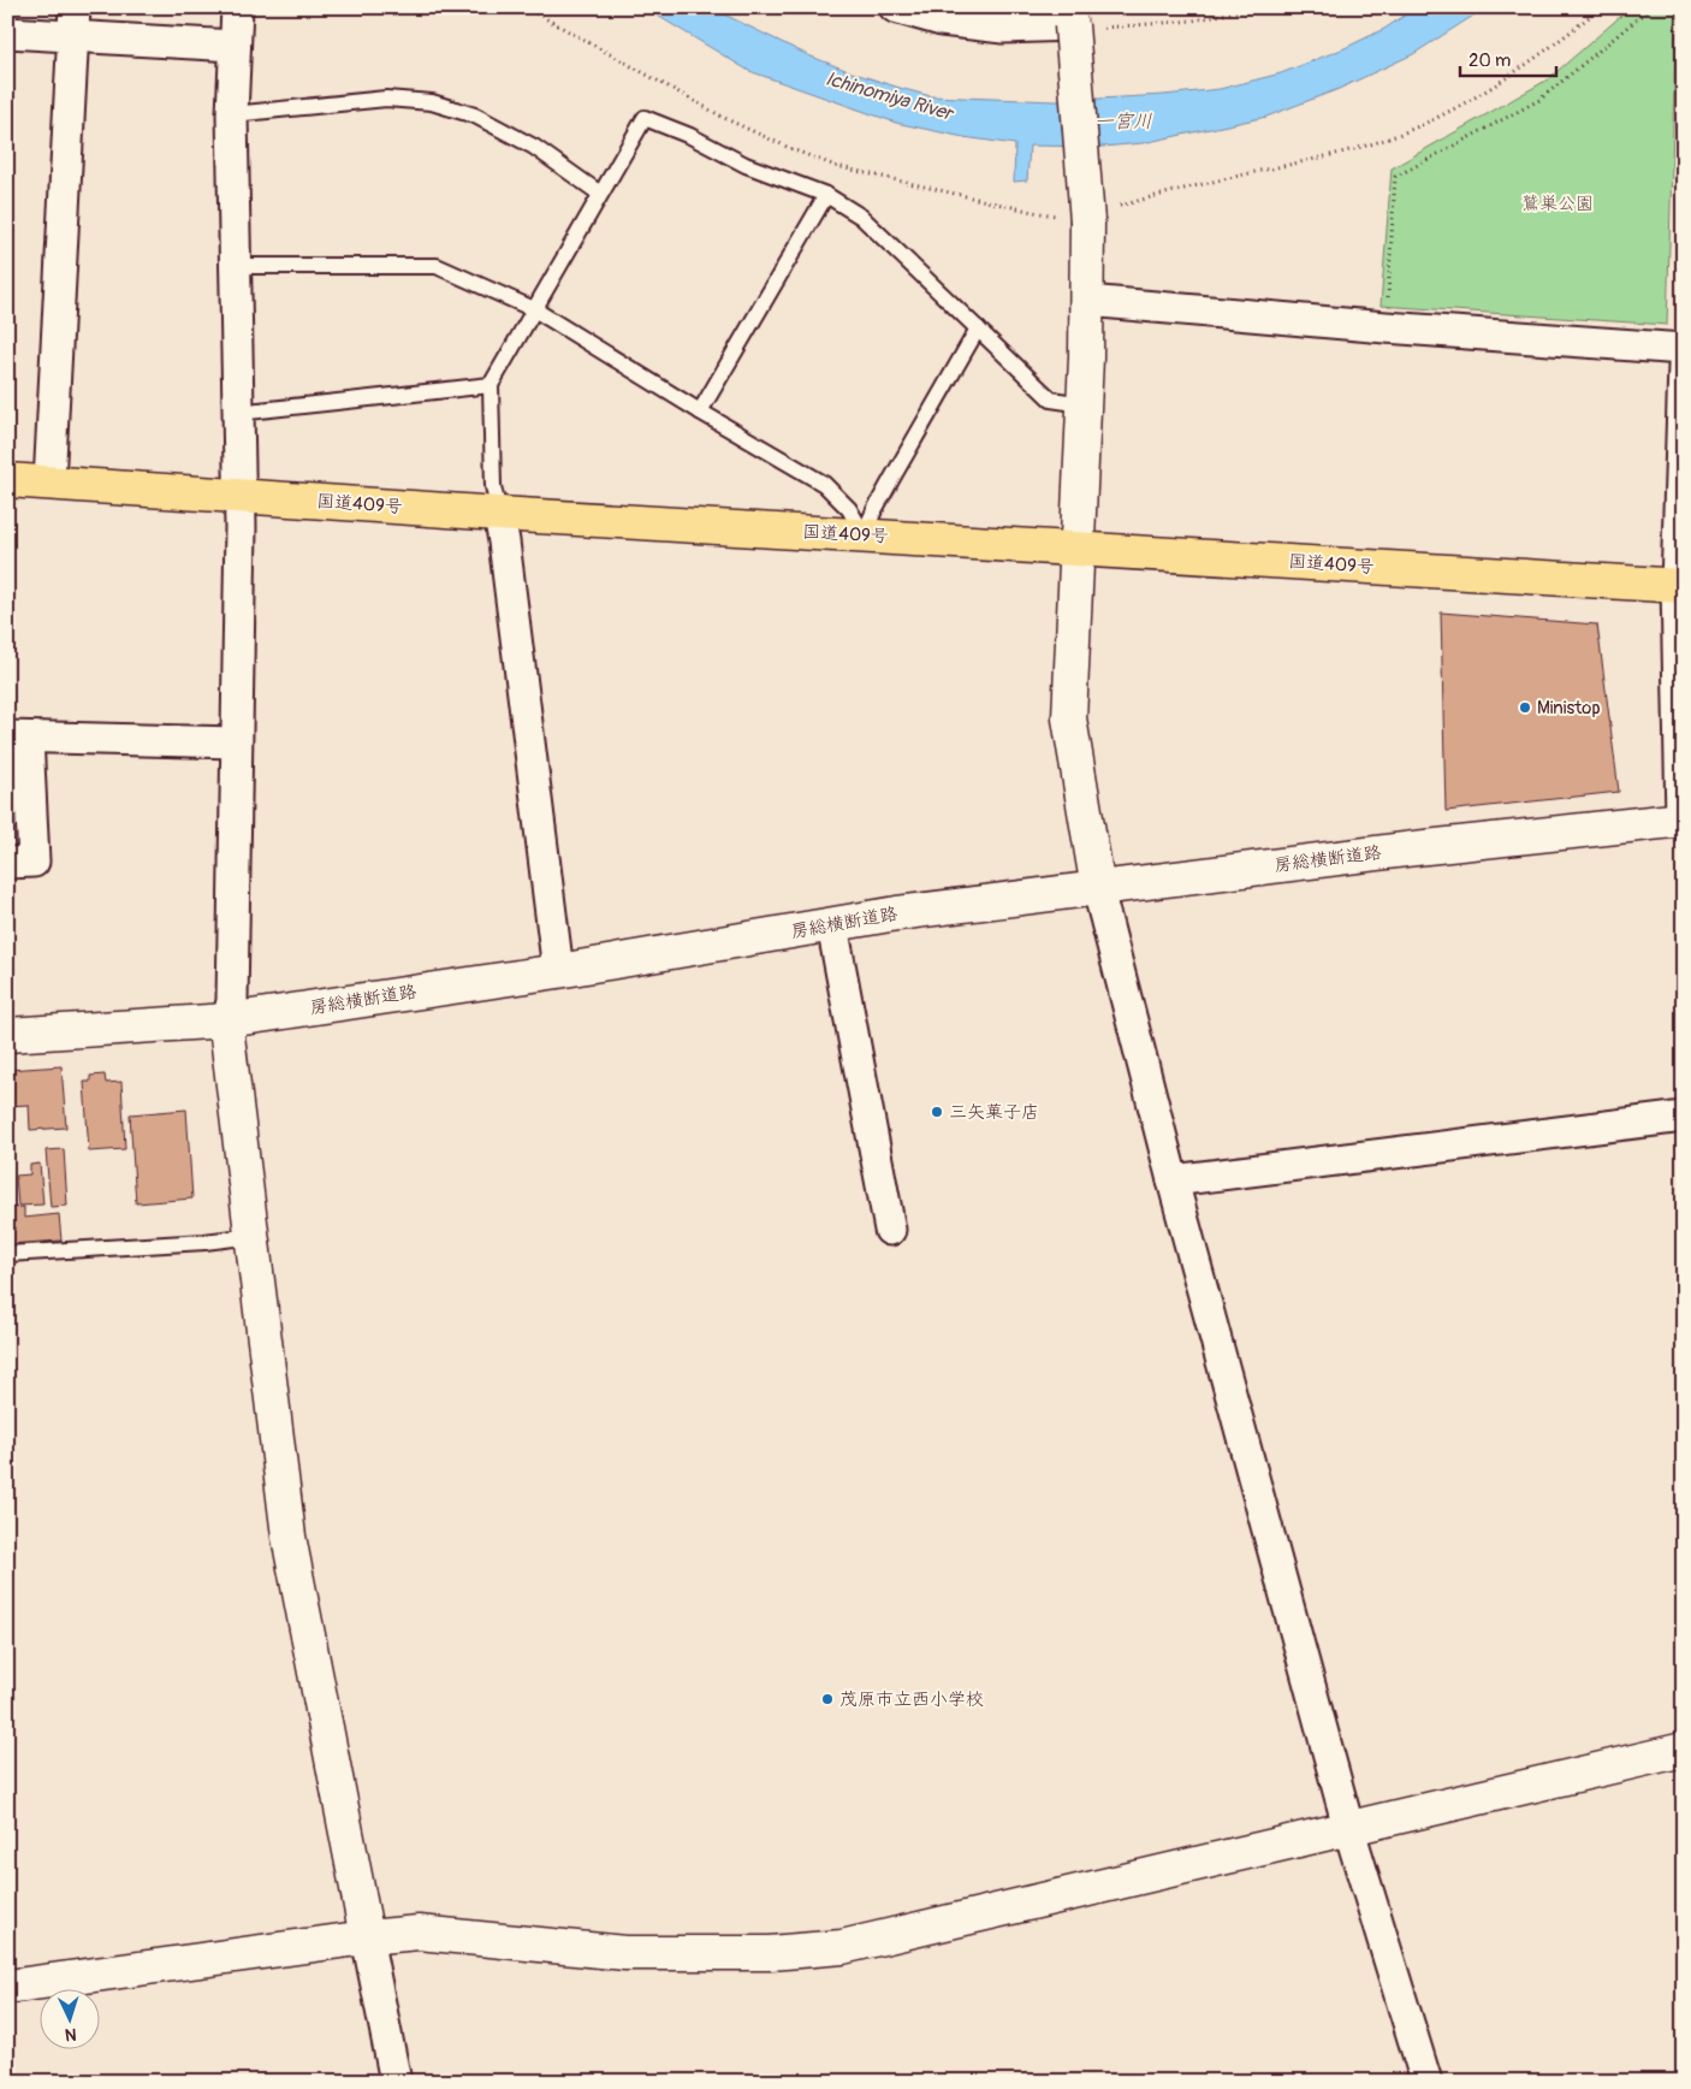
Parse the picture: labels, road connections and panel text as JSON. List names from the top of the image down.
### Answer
{
  "streets": {
    "highway": ["国道409号"],
    "street": ["房総横断道路"]
  },
  "water": ["Ichinomiya River", "一宮川"],
  "parks": ["鷲巣公園"],
  "places": ["Ministop", "三矢菓子店", "茂原市立西小学校"],
  "scale_bar": "20 m",
  "north": "bottom"
}
